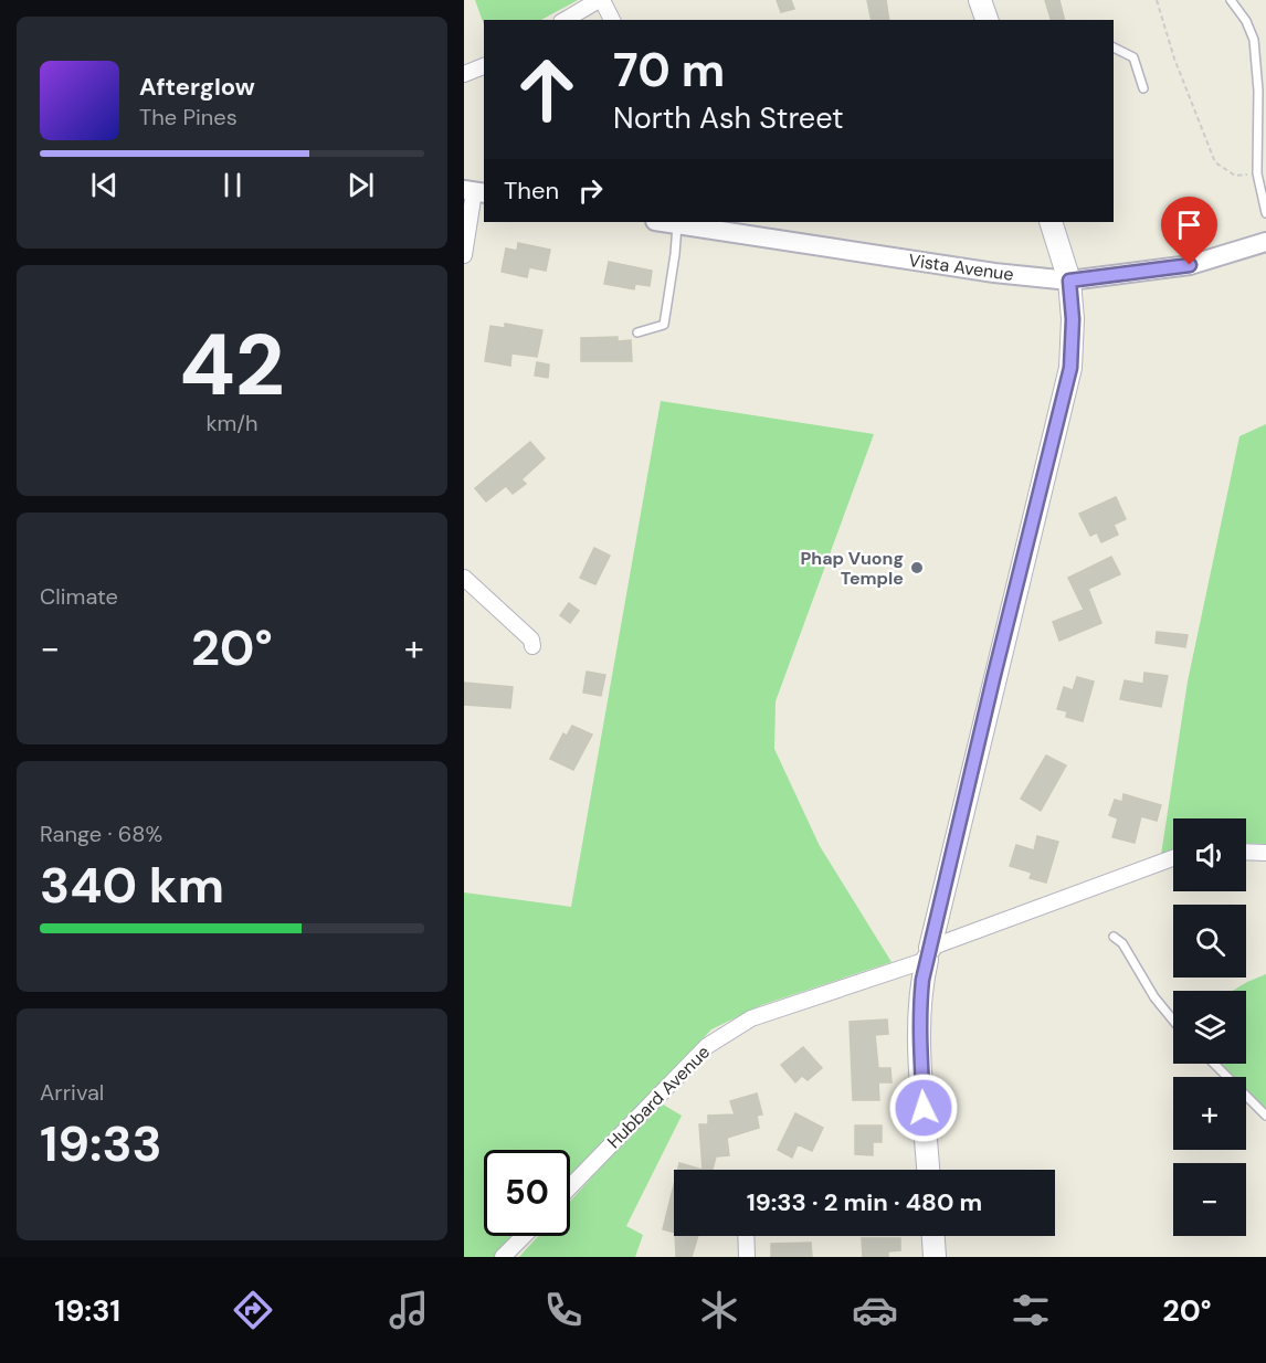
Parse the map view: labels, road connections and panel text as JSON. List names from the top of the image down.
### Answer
{
  "streets": {
    "street": ["Vista Avenue", "Hubbard Avenue"]
  },
  "places": ["Phap Vuong Temple"],
  "page": {
    "turn": ["70 m", "North Ash Street"],
    "song": ["Afterglow", "The Pines"],
    "then": "Then",
    "tile": [
      ["42", "km/h"],
      "Climate",
      ["Range · 68%", "340 km"],
      ["Arrival", "19:33"]
    ],
    "heat": ["−", "20°", "+"],
    "map_buttons": ["+", "−"],
    "limit": "50",
    "trip": "19:33 · 2 min · 480 m",
    "tabs": ["19:31", "20°"]
  }
}
